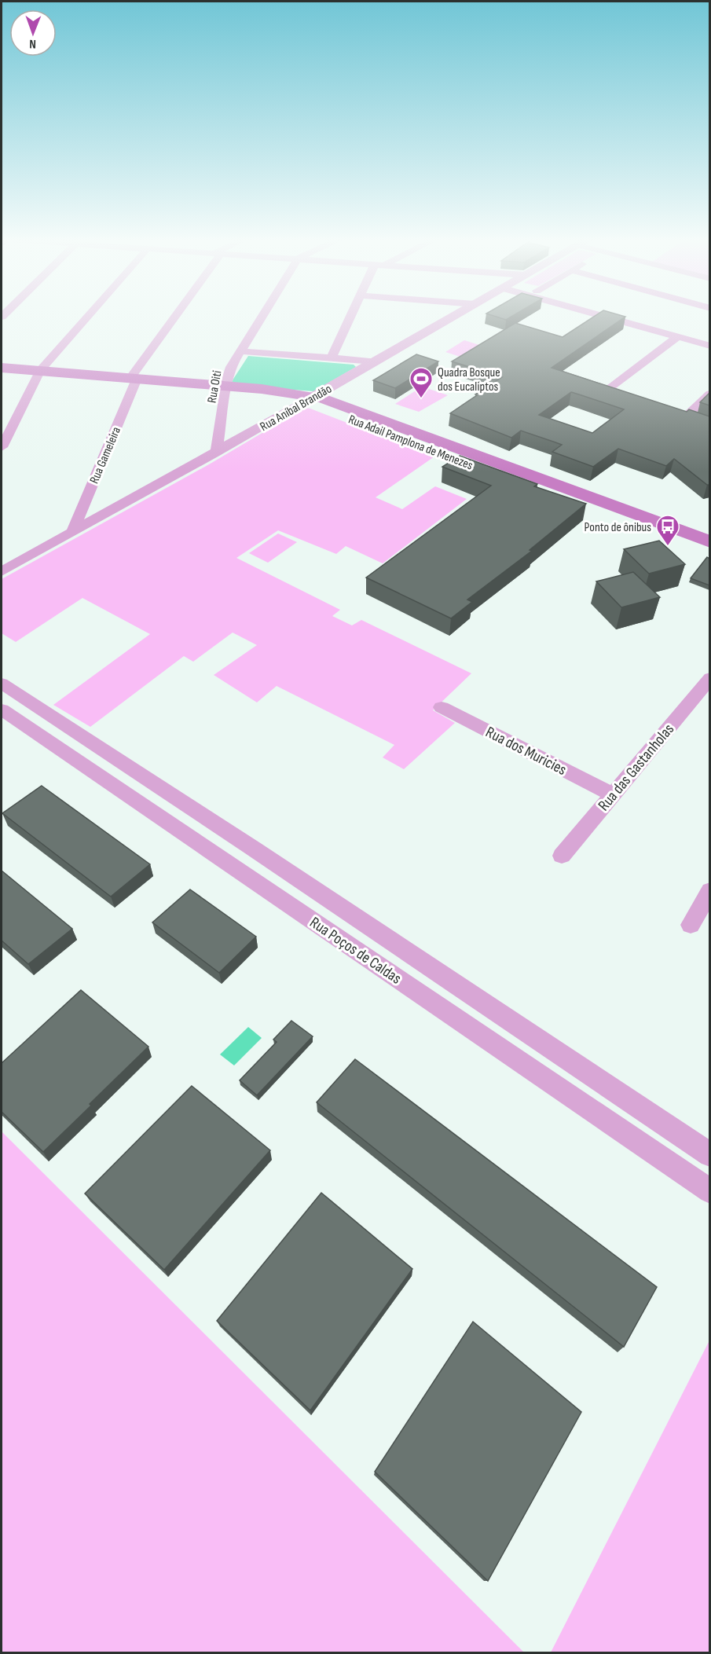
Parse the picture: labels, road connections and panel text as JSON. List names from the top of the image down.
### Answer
{
  "streets": {
    "main road": ["Rua Adail Pamplona de Menezes"],
    "street": [
      "Rua Oiti",
      "Rua Aníbal Brandão",
      "Rua Gameleira",
      "Rua dos Muricies",
      "Rua das Gastanholas",
      "Rua Poços de Caldas"
    ]
  },
  "crossings": [
    ["Rua Oiti", "Rua Aníbal Brandão"],
    ["Rua Oiti", "Rua Adail Pamplona de Menezes"],
    ["Rua Aníbal Brandão", "Rua Adail Pamplona de Menezes"],
    ["Rua Aníbal Brandão", "Rua Gameleira"],
    ["Rua Adail Pamplona de Menezes", "Rua Gameleira"],
    ["Rua dos Muricies", "Rua das Gastanholas"]
  ],
  "places": {
    "sports": ["Quadra Bosque dos Eucaliptos"],
    "bus stop": ["Ponto de ônibus"]
  },
  "north": "bottom"
}
